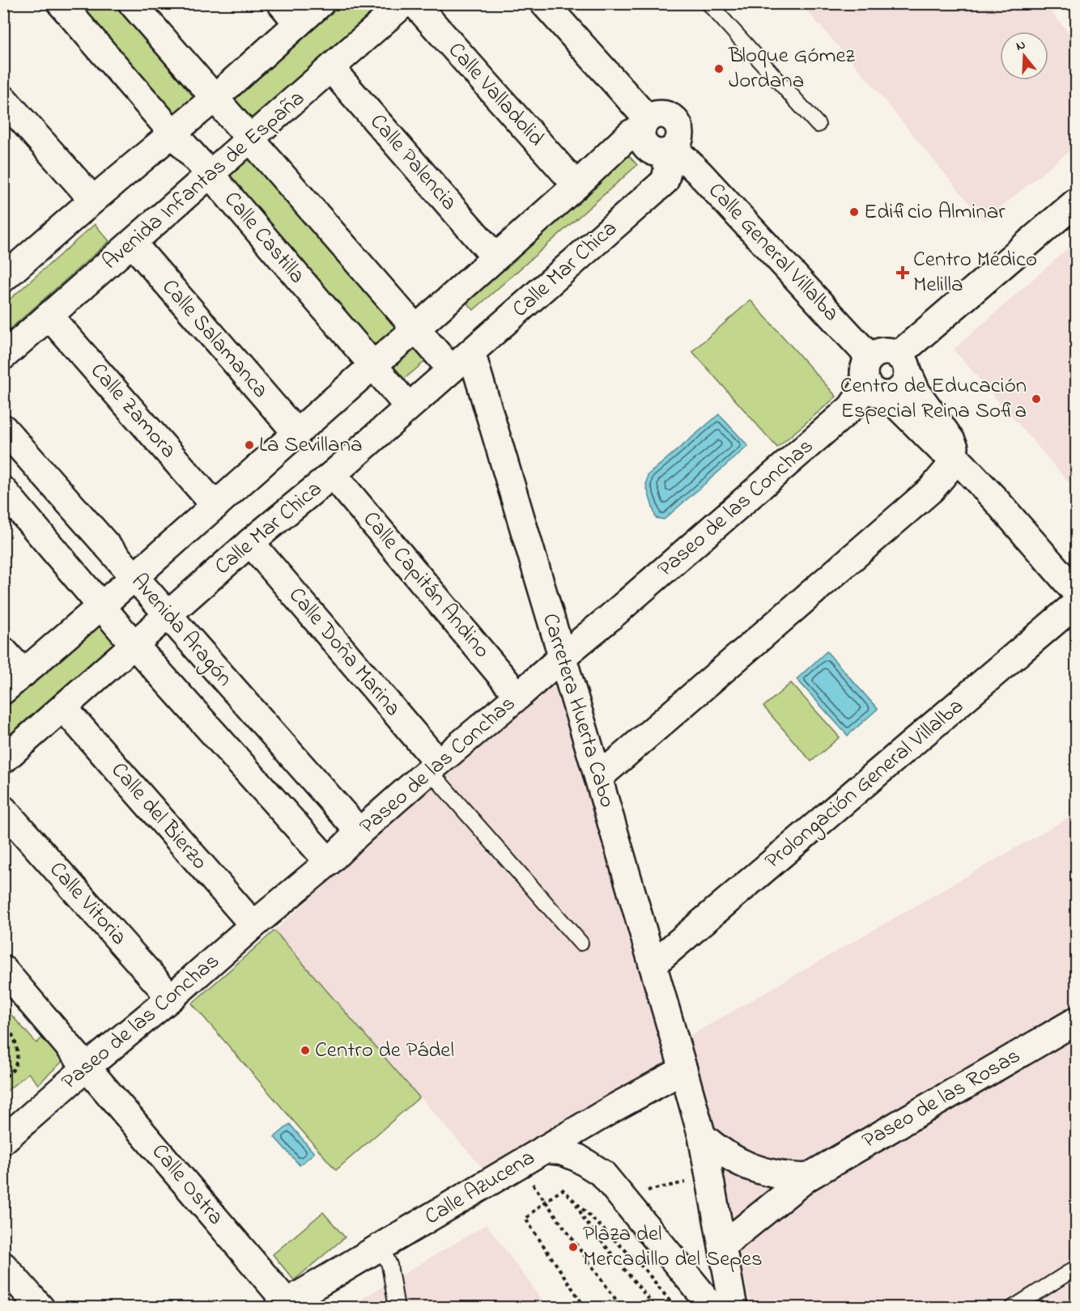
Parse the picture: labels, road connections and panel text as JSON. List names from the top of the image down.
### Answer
{
  "streets": {
    "street": [
      "Calle Valladolid",
      "Calle Palencia",
      "Avenida Infantas de España",
      "Calle Castilla",
      "Calle General Villalba",
      "Calle Mar Chica",
      "Calle Salamanca",
      "Calle Zamora",
      "Paseo de las Conchas",
      "Calle Capitán Andino",
      "Avenida Aragón",
      "Calle Doña Marina",
      "Carretera Huerta Cabo",
      "Prolongación General Villalba",
      "Calle del Bierzo",
      "Calle Vitoria",
      "Paseo de las Rosas",
      "Calle Ostra",
      "Calle Azucena"
    ]
  },
  "crossings": [
    ["Calle Palencia", "Avenida Infantas de España"],
    ["Avenida Infantas de España", "Calle Castilla"],
    ["Avenida Infantas de España", "Calle Salamanca"],
    ["Avenida Infantas de España", "Calle Zamora"],
    ["Calle Castilla", "Calle Mar Chica"],
    ["Calle General Villalba", "Calle Mar Chica"],
    ["Calle General Villalba", "Paseo de las Conchas"],
    ["Calle Mar Chica", "Calle Capitán Andino"],
    ["Calle Mar Chica", "Avenida Aragón"],
    ["Calle Mar Chica", "Calle Doña Marina"],
    ["Calle Mar Chica", "Carretera Huerta Cabo"],
    ["Calle Mar Chica", "Calle del Bierzo"],
    ["Paseo de las Conchas", "Calle Capitán Andino"],
    ["Paseo de las Conchas", "Avenida Aragón"],
    ["Paseo de las Conchas", "Calle Doña Marina"],
    ["Paseo de las Conchas", "Carretera Huerta Cabo"],
    ["Paseo de las Conchas", "Calle del Bierzo"],
    ["Paseo de las Conchas", "Calle Vitoria"],
    ["Paseo de las Conchas", "Calle Ostra"],
    ["Carretera Huerta Cabo", "Prolongación General Villalba"],
    ["Carretera Huerta Cabo", "Calle Azucena"],
    ["Calle Ostra", "Calle Azucena"]
  ],
  "places": {
    "other": [
      "Bloque Gómez Jordana",
      "Edificio Alminar",
      "Centro de Educación Especial Reina Sofia",
      "La Sevillana",
      "Centro de Pádel",
      "Plaza del Mercadillo del Sepes"
    ],
    "health": ["Centro Médico Melilla"]
  },
  "north": "top"
}
